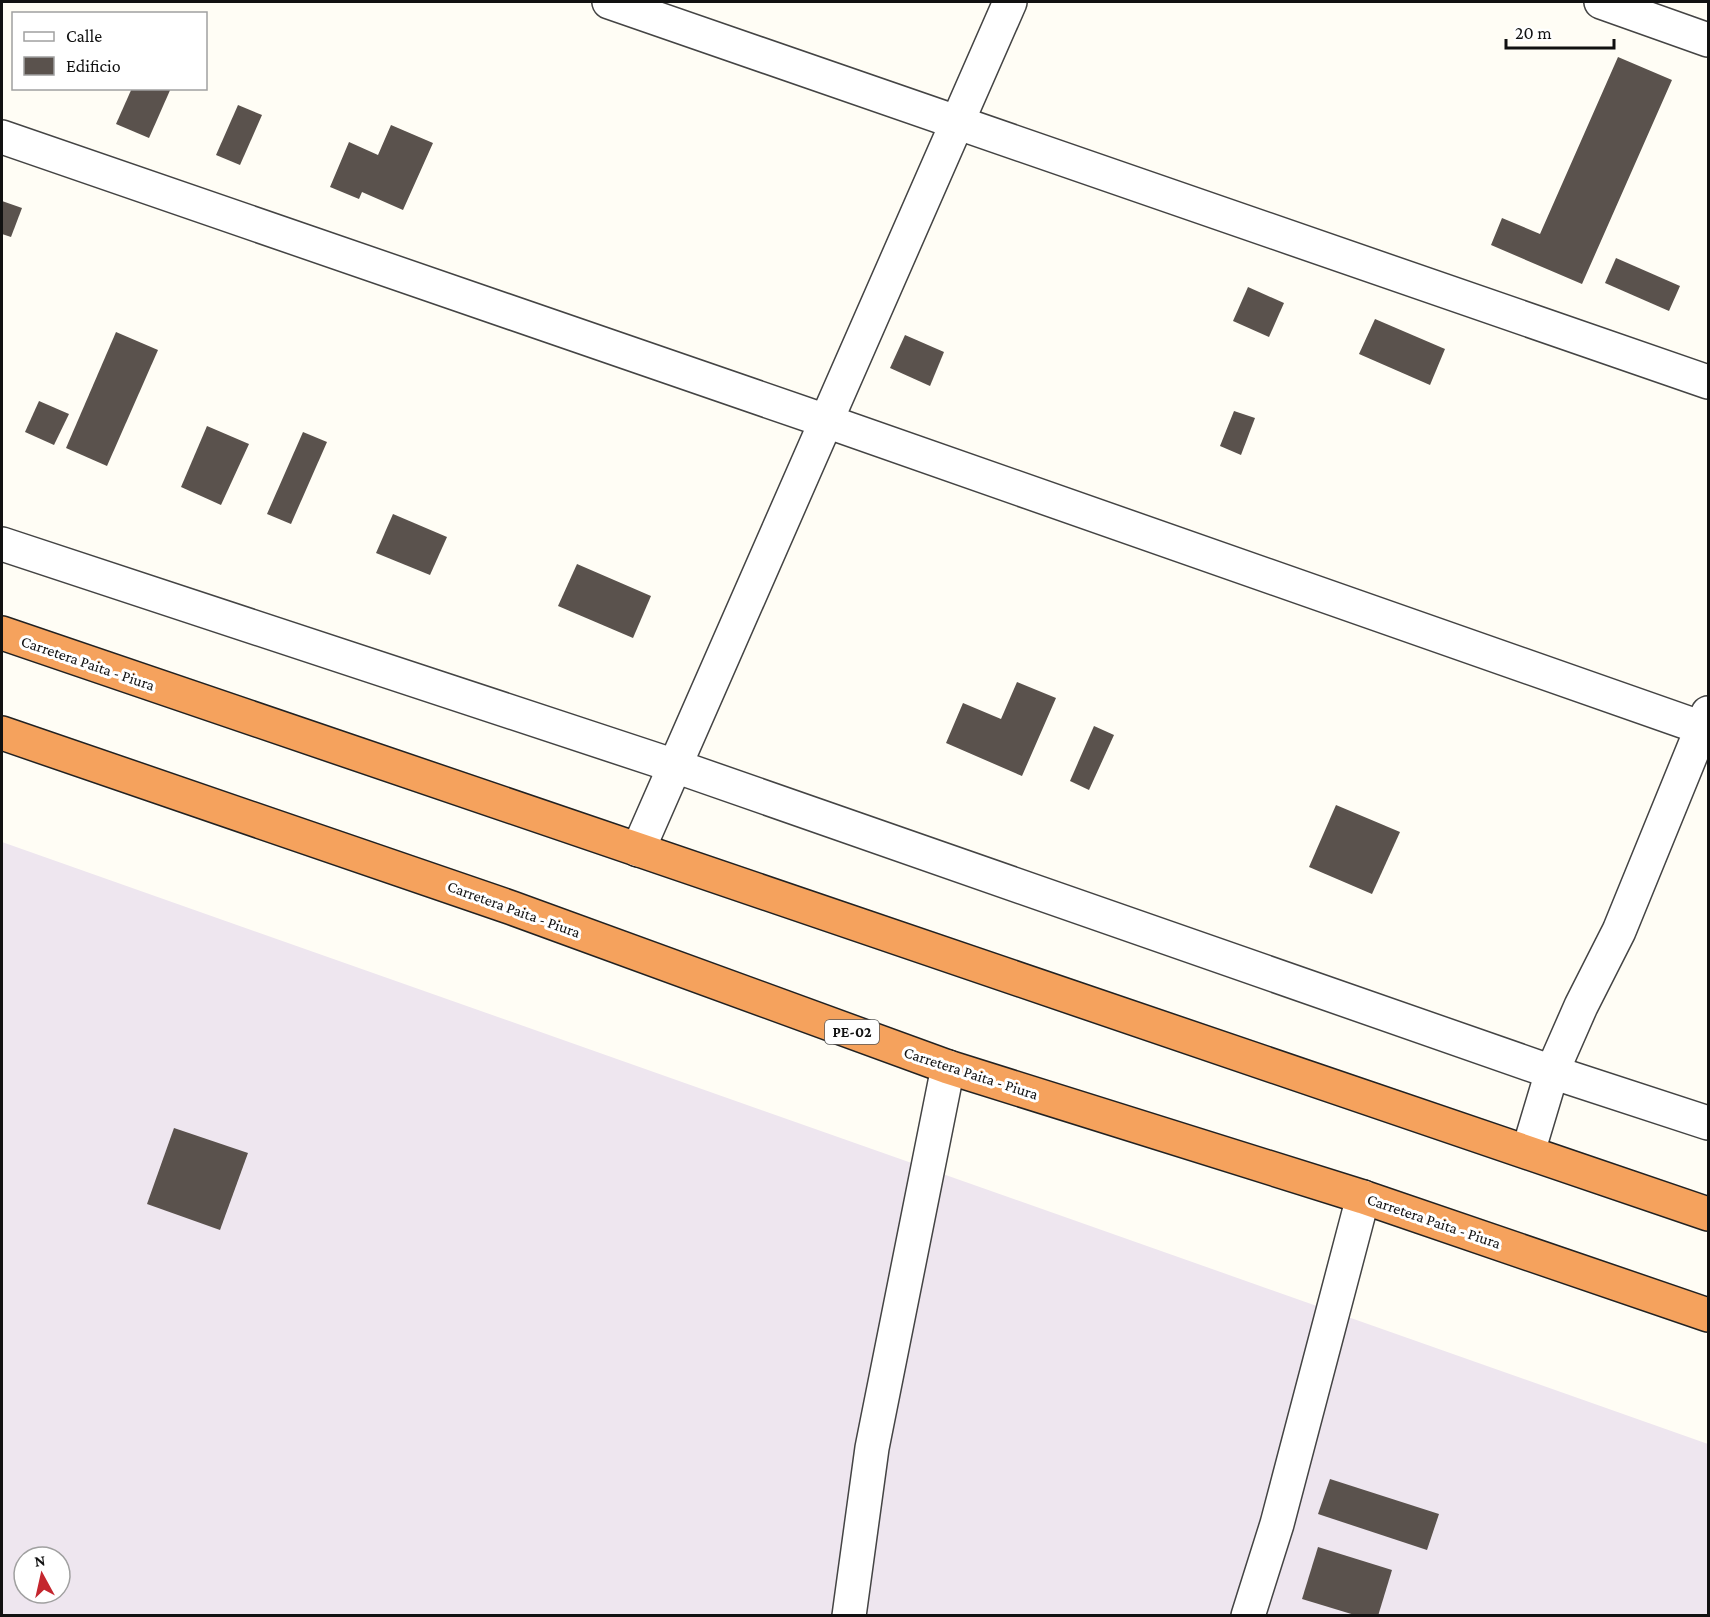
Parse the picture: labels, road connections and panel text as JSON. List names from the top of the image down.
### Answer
{
  "streets": {
    "highway": ["Carretera Paita - Piura", "PE-02"]
  },
  "legend": ["Calle", "Edificio"],
  "scale_bar": "20 m",
  "north": "top"
}
